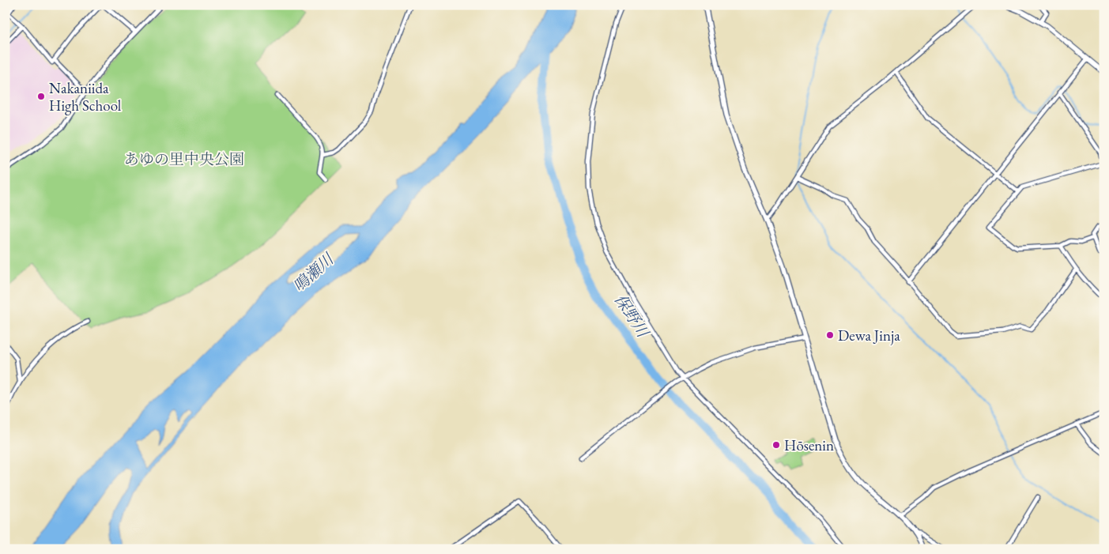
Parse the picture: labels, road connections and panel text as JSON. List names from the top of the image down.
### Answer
{
  "water": ["鳴瀬川", "保野川"],
  "parks": ["あゆの里中央公園"],
  "places": ["Nakaniida High School", "Dewa Jinja", "Hōsenin"]
}
